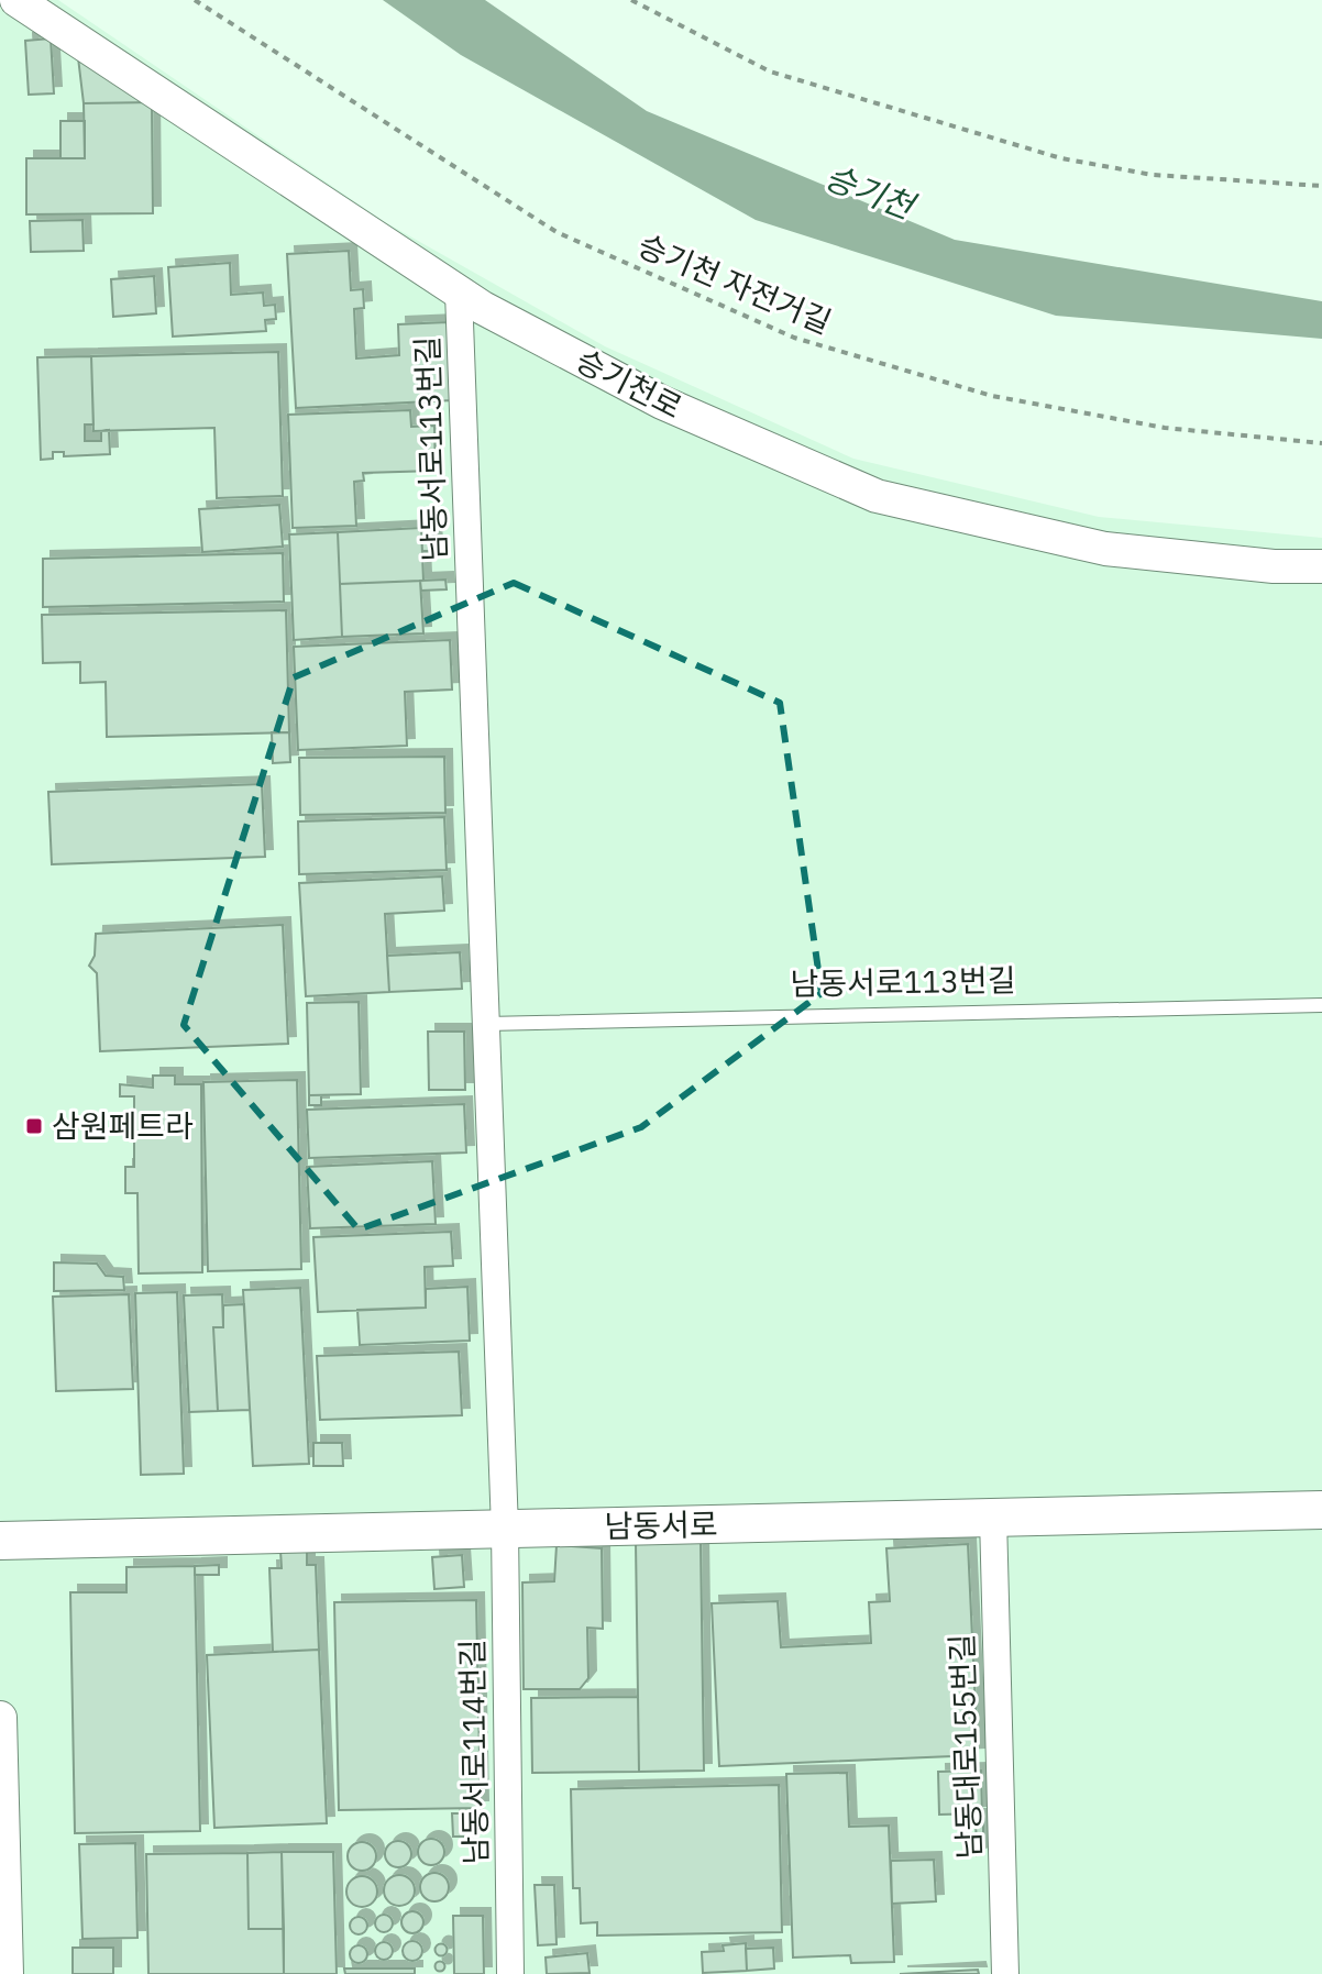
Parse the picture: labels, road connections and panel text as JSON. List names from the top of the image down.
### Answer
{
  "streets": {
    "main road": ["남동서로"],
    "street": [
      "승기천로",
      "남동서로113번길",
      "남동대로155번길",
      "남동서로114번길"
    ],
    "path": ["승기천 자전거길"]
  },
  "crossings": [
    ["승기천로", "남동서로113번길"],
    ["남동서로113번길", "남동서로"],
    ["남동서로113번길", "남동서로114번길"],
    ["남동서로", "남동대로155번길"],
    ["남동서로", "남동서로114번길"]
  ],
  "water": ["승기천"],
  "places": {
    "transit": ["삼원페트라"]
  }
}
